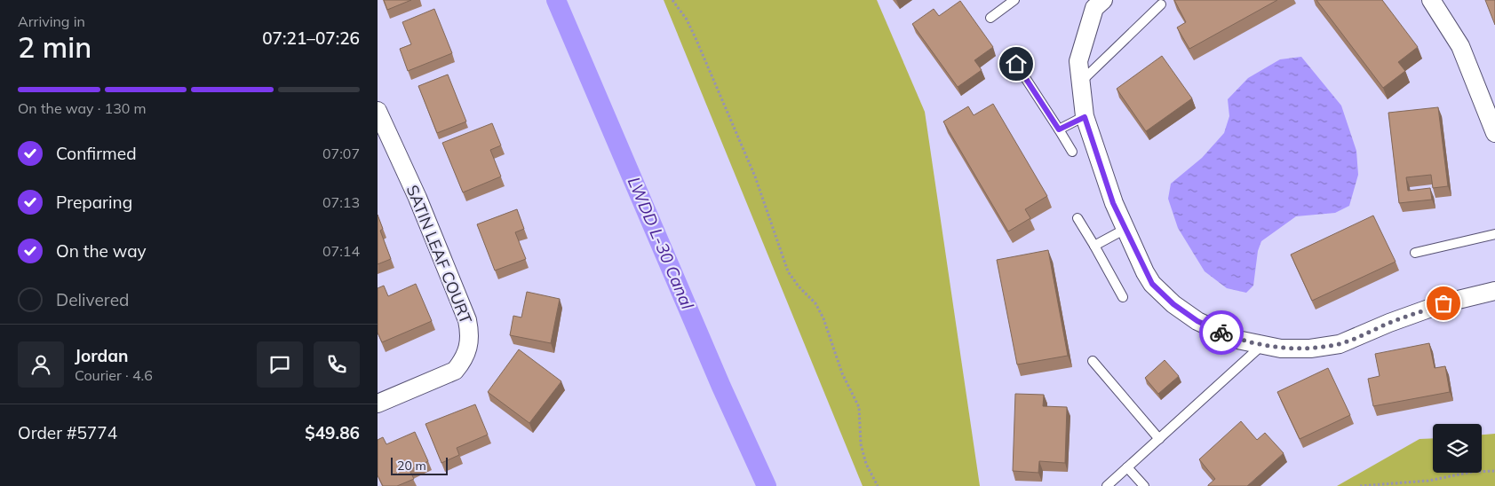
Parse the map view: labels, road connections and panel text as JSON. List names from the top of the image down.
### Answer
{
  "streets": {
    "street": ["SATIN LEAF COURT"]
  },
  "water": ["LWDD L-30 Canal"],
  "scale_bar": "20 m",
  "page": {
    "heading": ["2 min", "Arriving in", "07:21–07:26"],
    "panel": [
      "Jordan",
      "Courier · 4.6",
      "Order #5774",
      "$49.86"
    ],
    "bar": "On the way · 130 m",
    "list": [
      ["Confirmed", "07:07"],
      ["Preparing", "07:13"],
      ["On the way", "07:14"],
      "Delivered"
    ],
    "scale": "20 m"
  }
}
